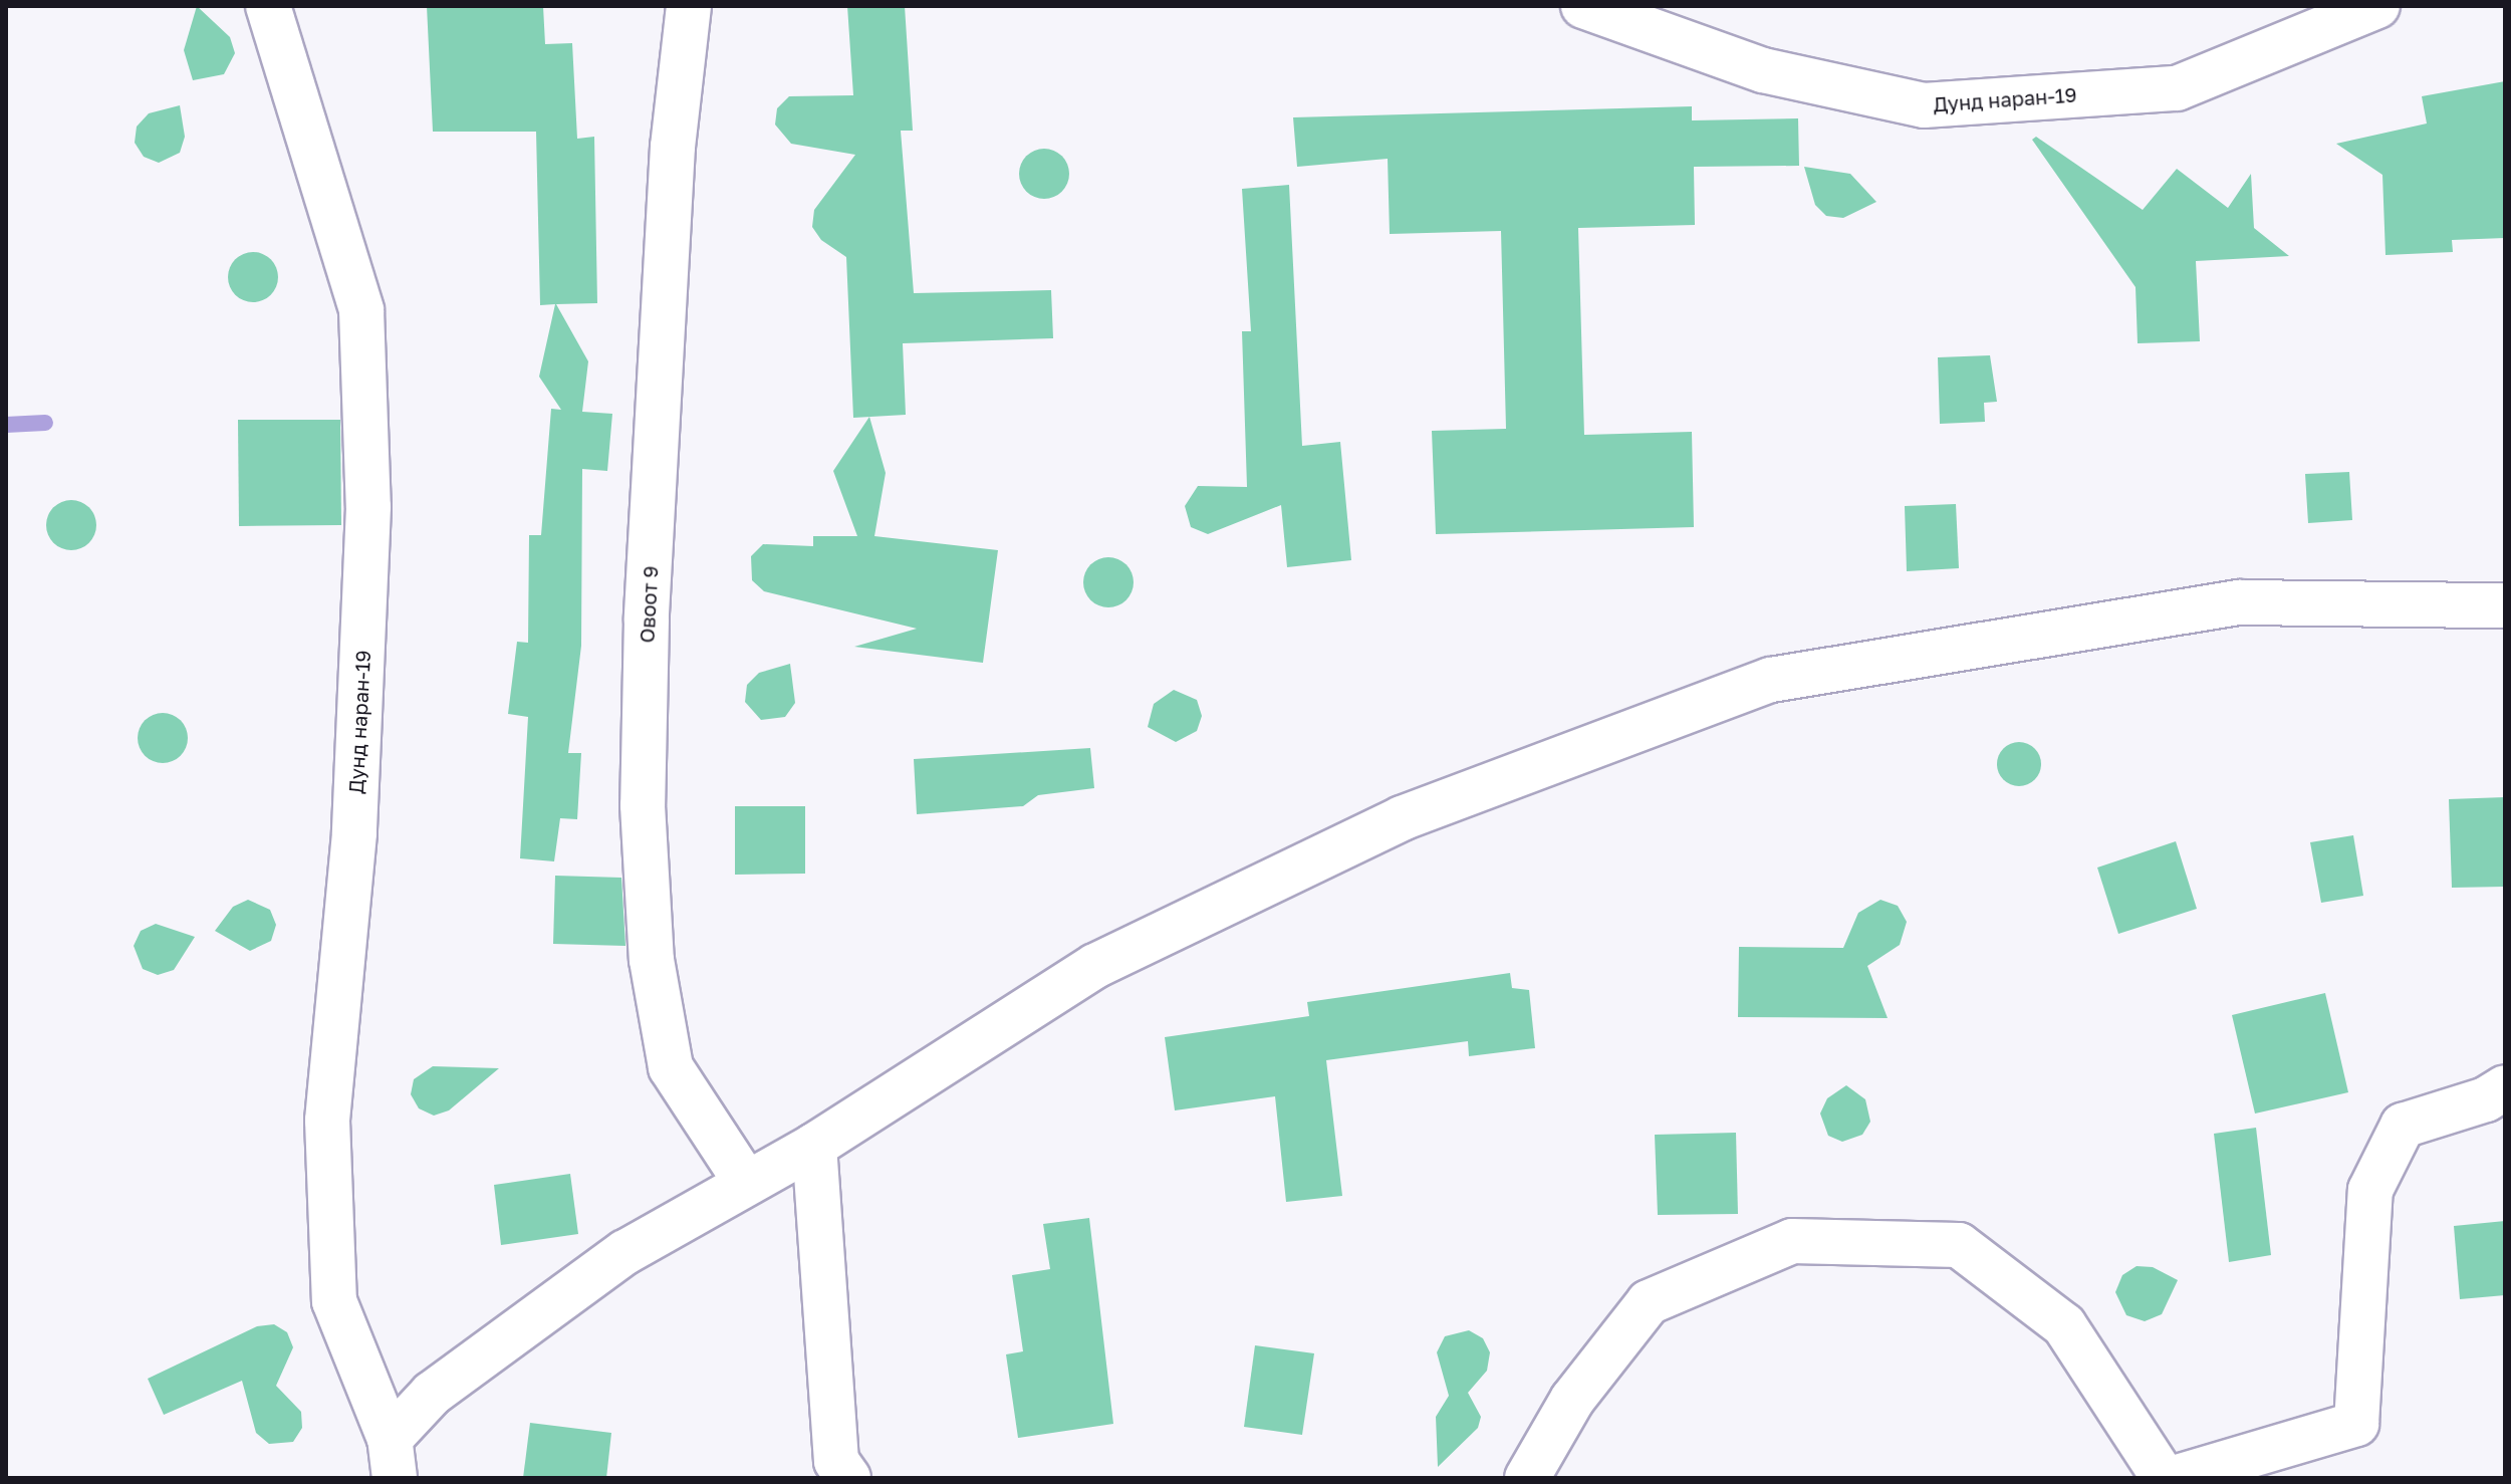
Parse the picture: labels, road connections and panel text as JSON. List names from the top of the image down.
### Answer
{
  "streets": {
    "street": ["Дунд наран-19", "Овоот 9"]
  }
}
